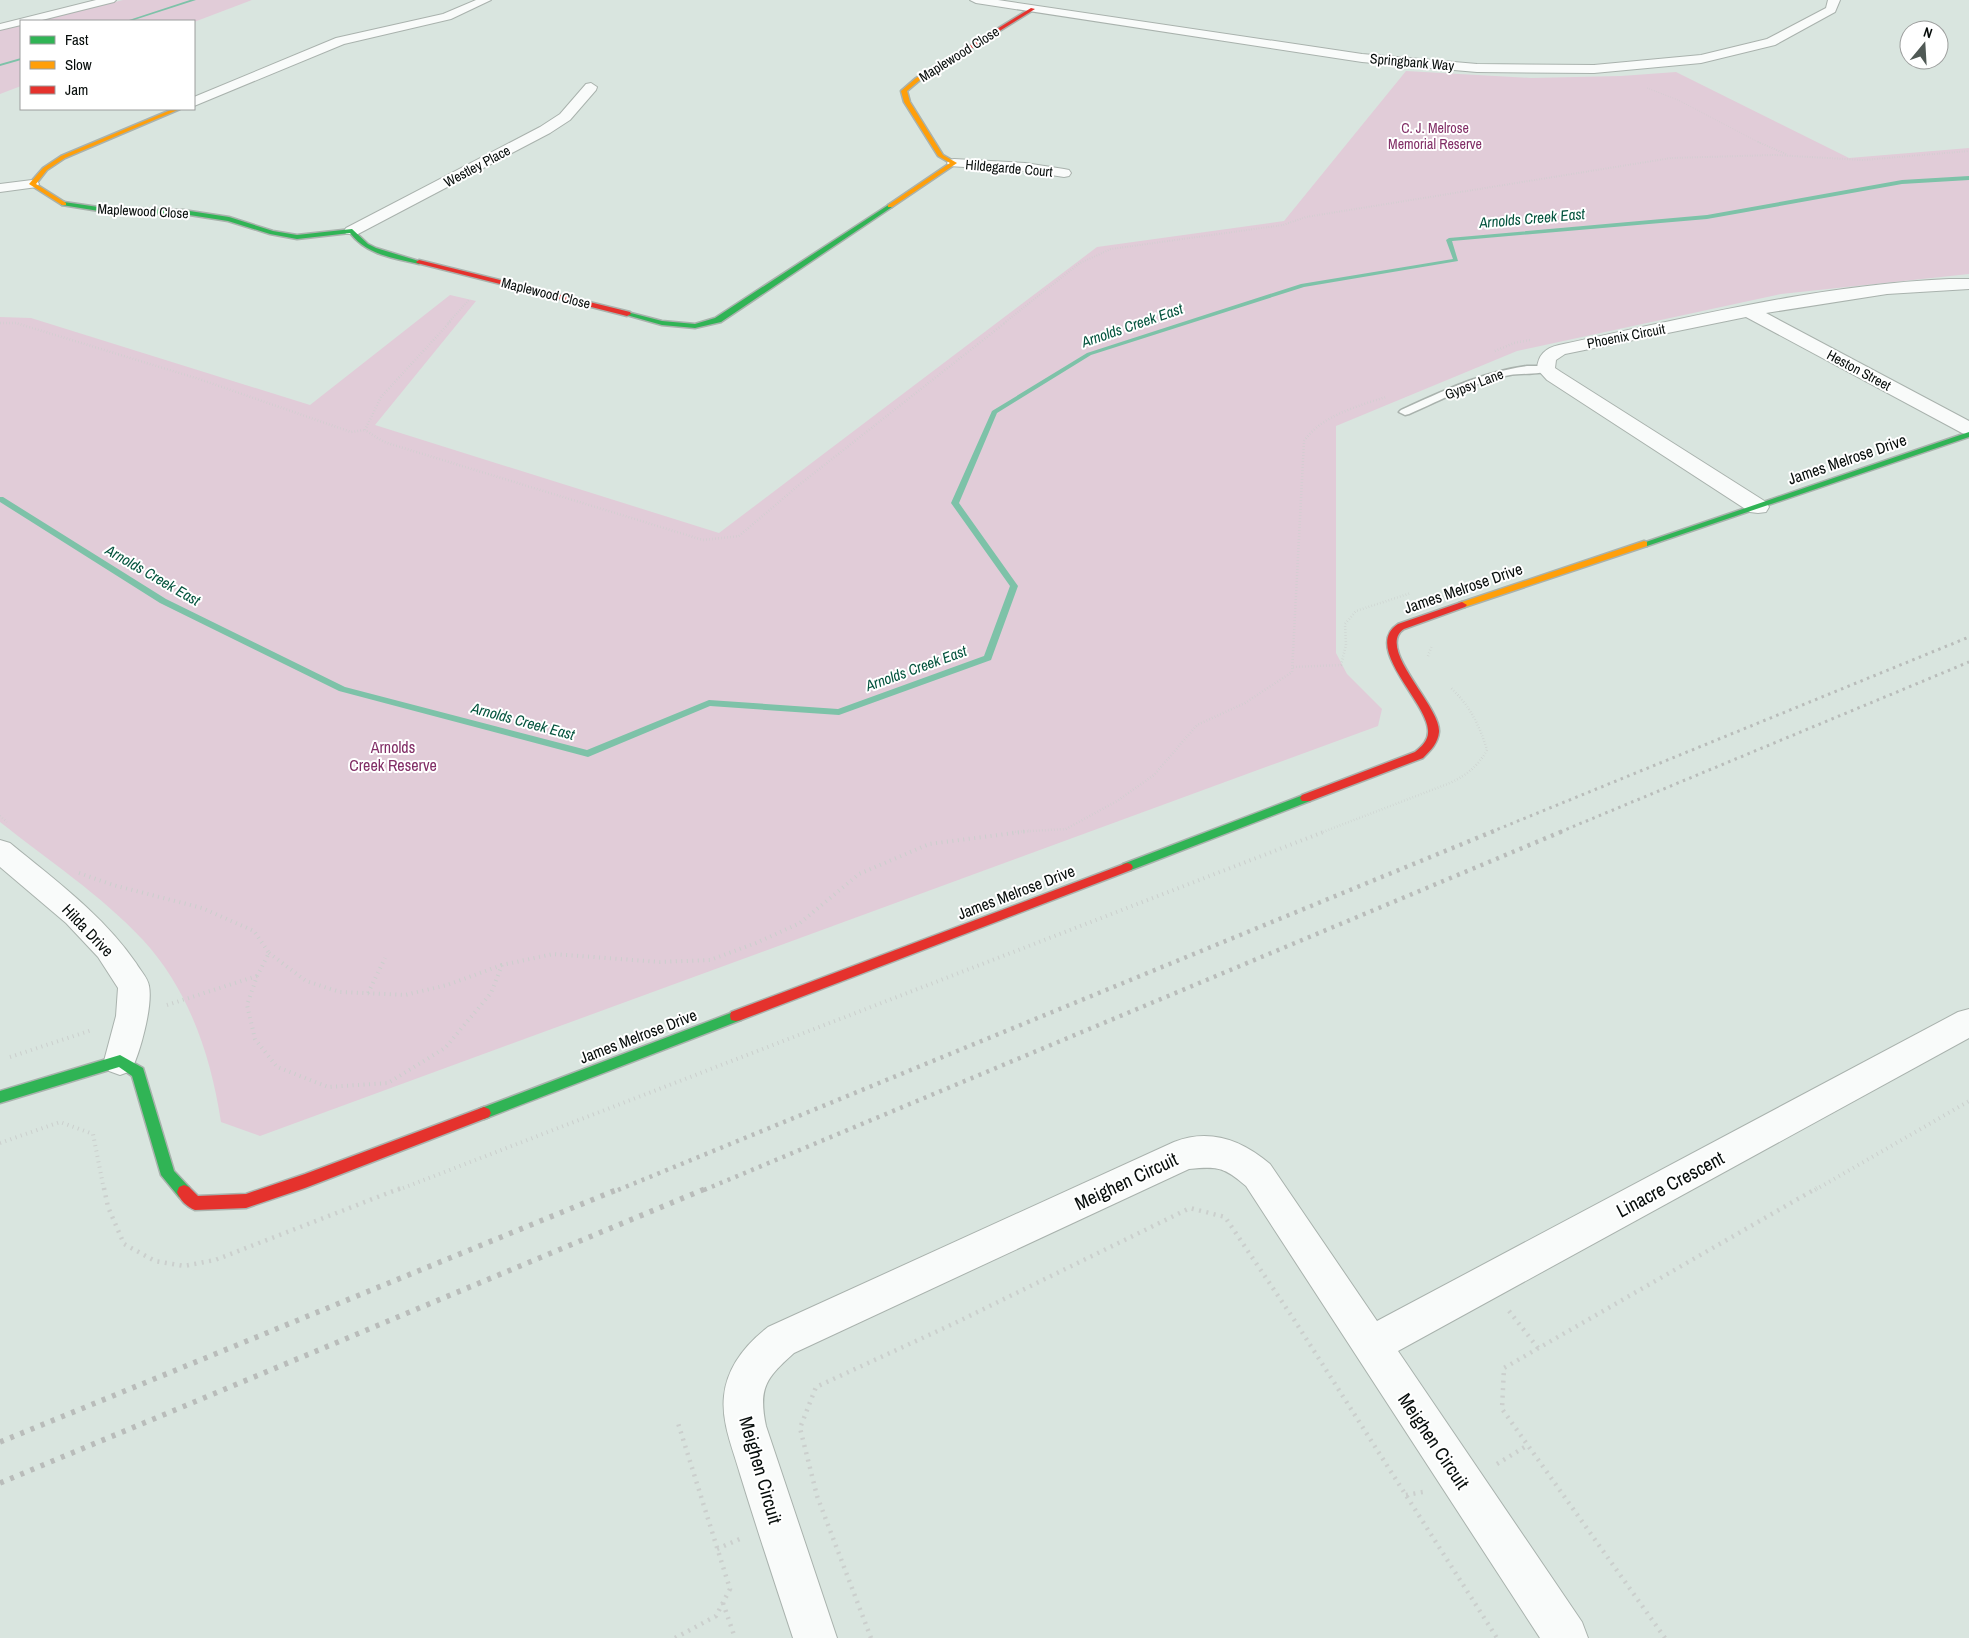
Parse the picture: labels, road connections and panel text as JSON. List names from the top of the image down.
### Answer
{
  "streets": {
    "street": [
      "Maplewood Close",
      "Springbank Way",
      "Westley Place",
      "Hildegarde Court",
      "Phoenix Circuit",
      "Heston Street",
      "James Melrose Drive",
      "Hilda Drive",
      "Meighen Circuit",
      "Linacre Crescent"
    ],
    "lane": ["Gypsy Lane"]
  },
  "crossings": [
    ["Maplewood Close", "Springbank Way"],
    ["Maplewood Close", "Westley Place"],
    ["Maplewood Close", "Hildegarde Court"],
    ["Phoenix Circuit", "Heston Street"],
    ["Phoenix Circuit", "Gypsy Lane"],
    ["James Melrose Drive", "Hilda Drive"],
    ["Meighen Circuit", "Linacre Crescent"]
  ],
  "water": ["Arnolds Creek East"],
  "parks": ["C. J. Melrose Memorial Reserve", "Arnolds Creek Reserve"],
  "legend": ["Fast", "Slow", "Jam"],
  "north": "top"
}
